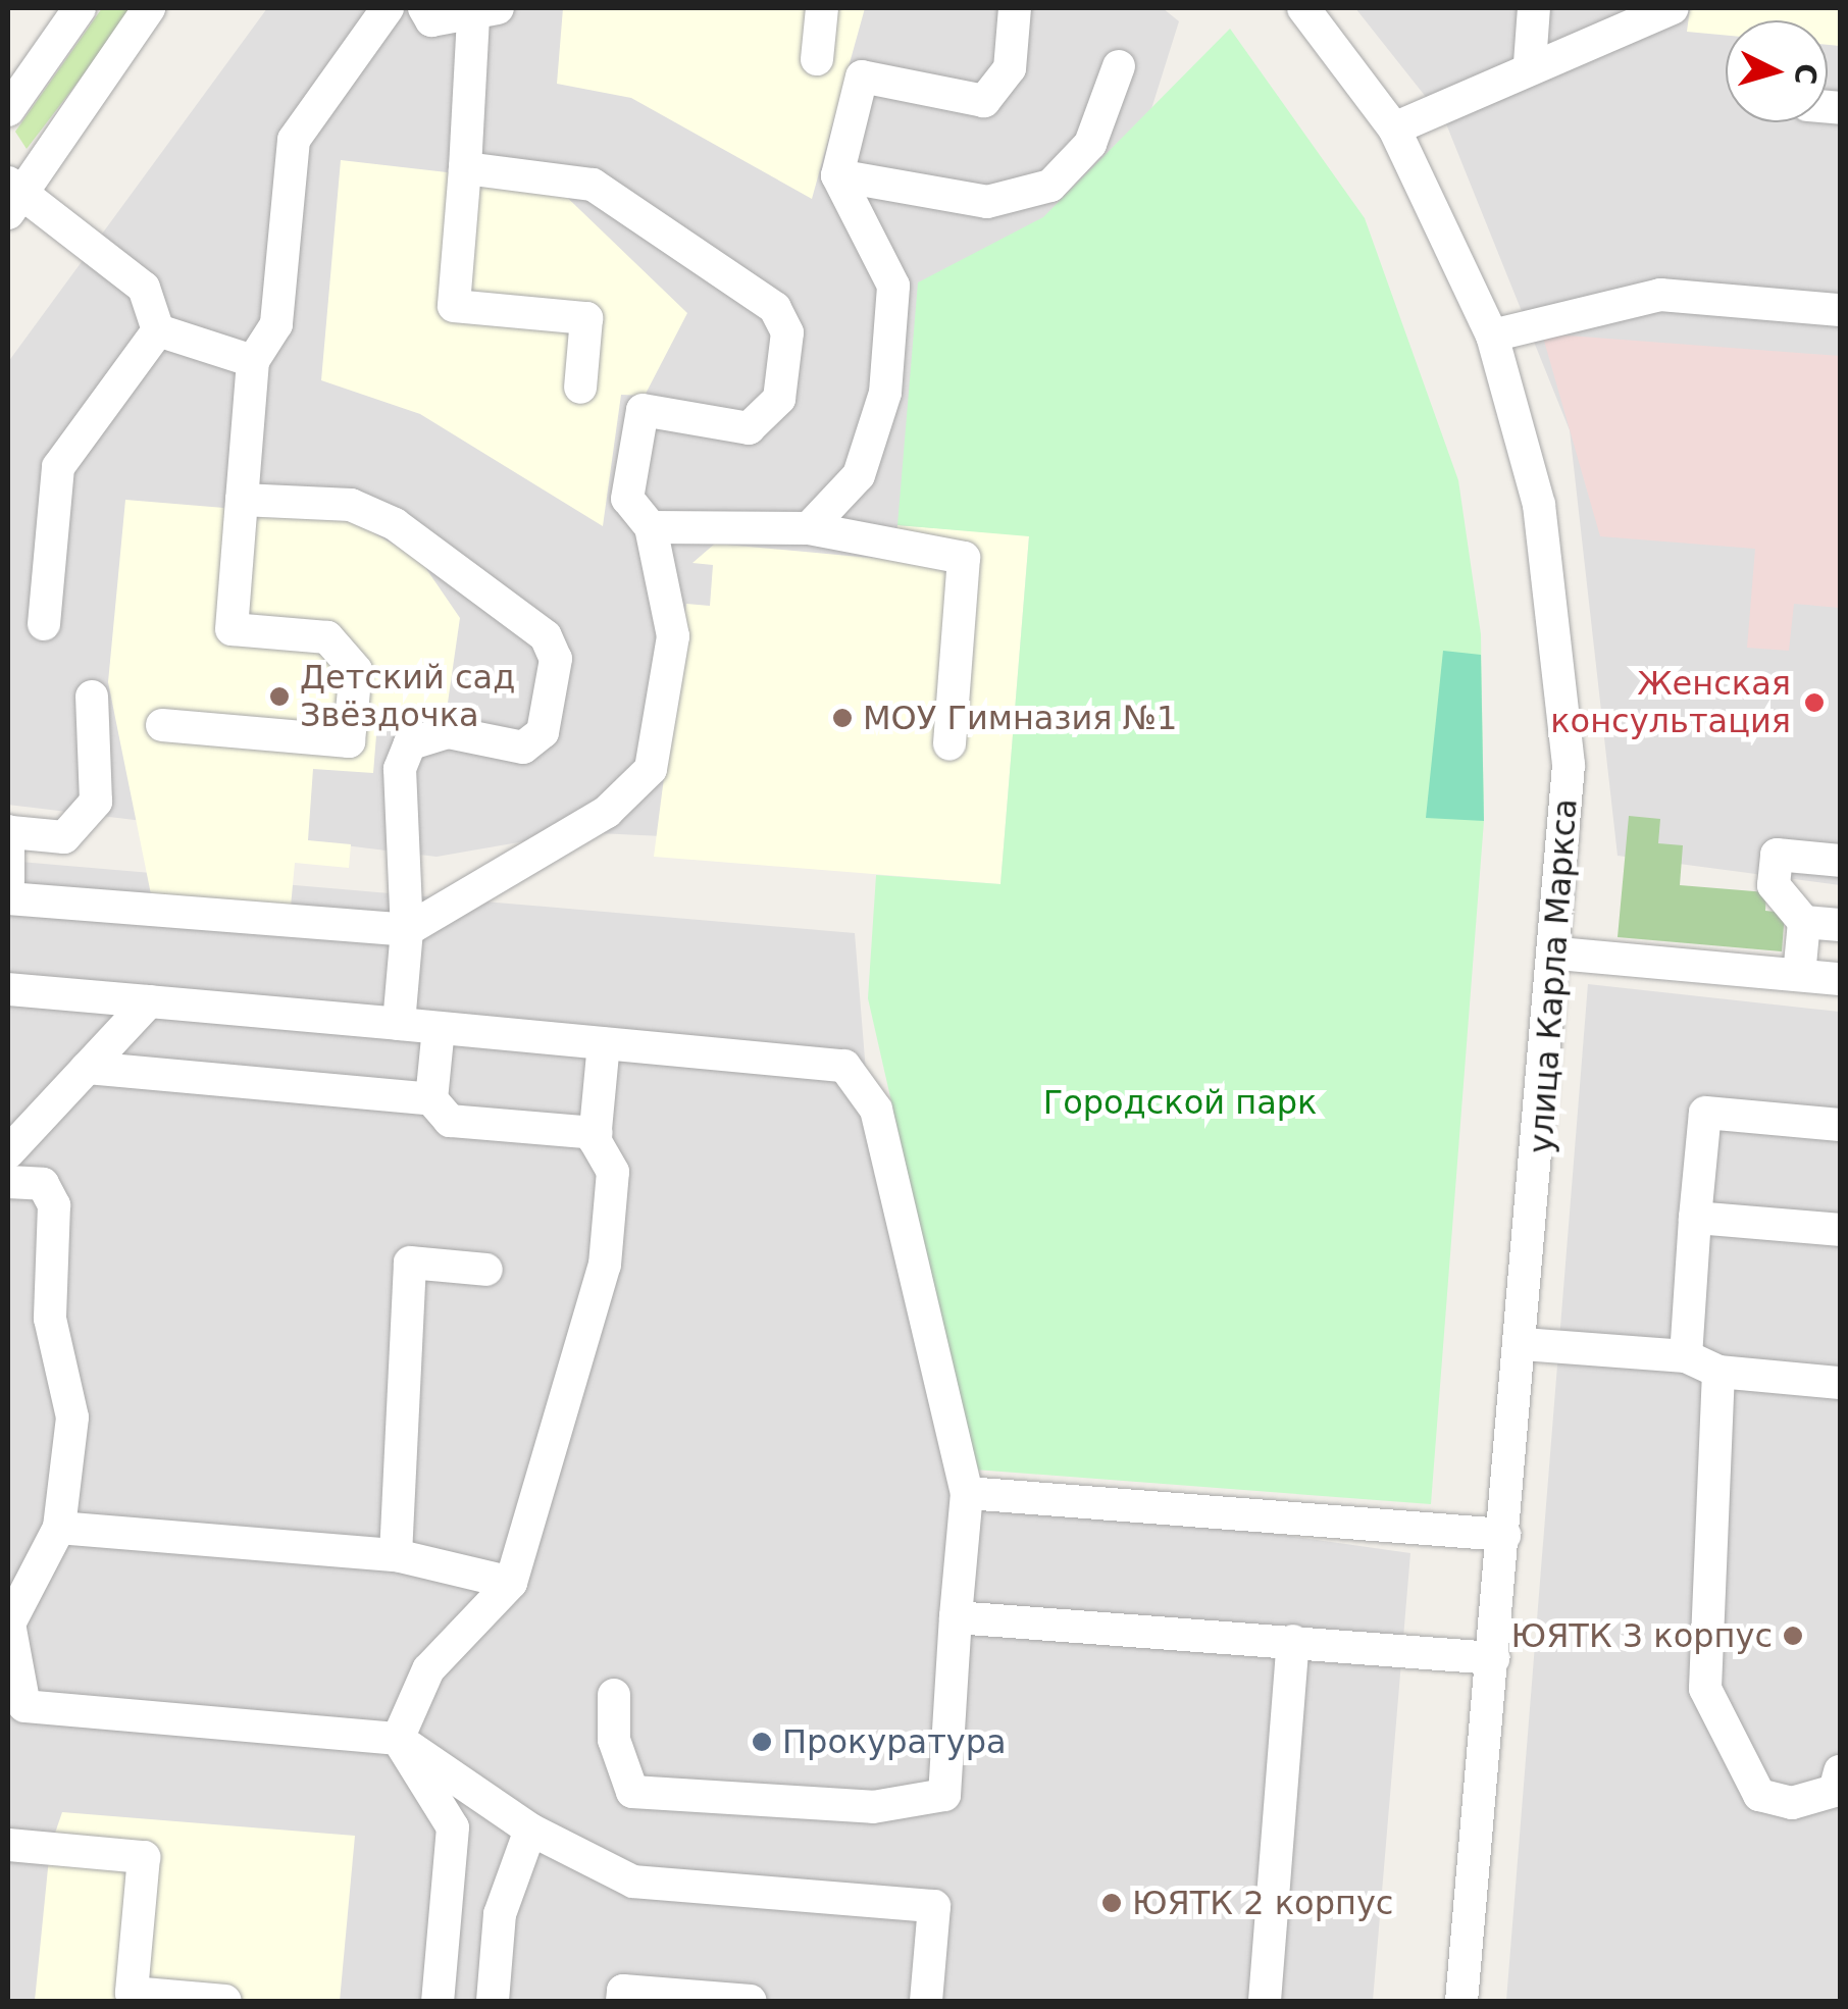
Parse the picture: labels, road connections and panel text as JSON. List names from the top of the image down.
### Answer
{
  "streets": {
    "street": ["улица Карла Маркса"]
  },
  "parks": ["Городской парк"],
  "places": [
    "Детский сад Звёздочка",
    "Женская консультация",
    "МОУ Гимназия №1",
    "ЮЯТК 3 корпус",
    "Прокуратура",
    "ЮЯТК 2 корпус"
  ],
  "north": "right"
}
